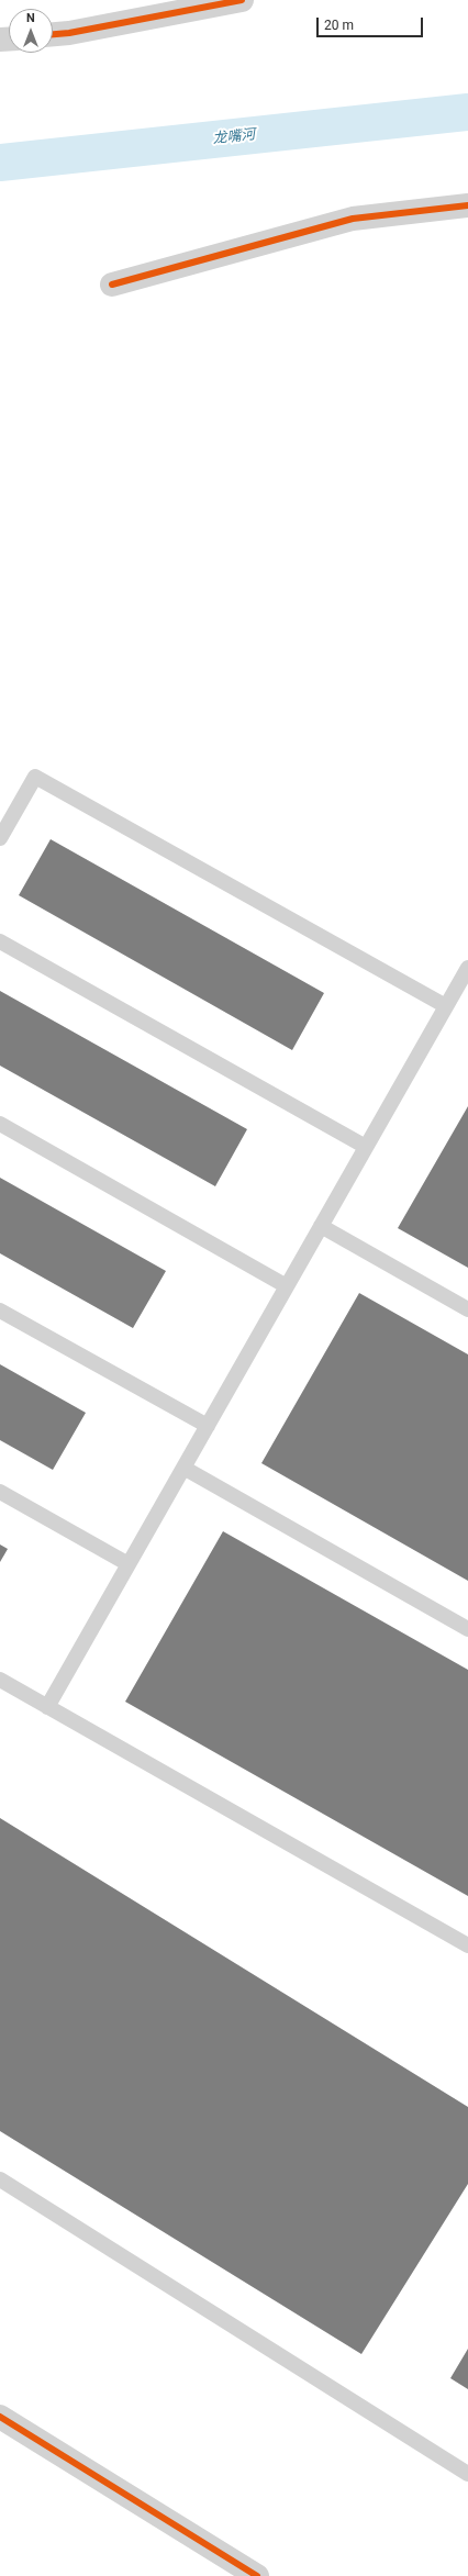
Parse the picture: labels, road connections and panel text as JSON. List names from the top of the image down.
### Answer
{
  "water": ["龙嘴河"],
  "scale_bar": "20 m",
  "north": "top"
}
